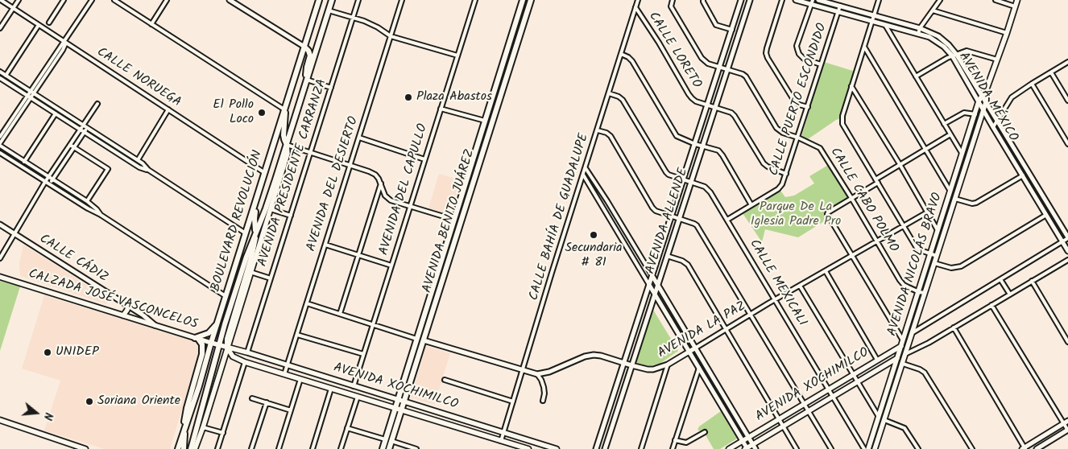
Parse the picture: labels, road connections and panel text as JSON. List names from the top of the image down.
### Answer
{
  "streets": {
    "main road": [
      "BOULEVARD REVOLUCIÓN",
      "AVENIDA BENITO JUÁREZ",
      "AVENIDA NICOLÁS BRAVO",
      "CALZADA JOSÉ VASCONCELOS",
      "AVENIDA XOCHIMILCO"
    ],
    "street": [
      "CALLE LORETO",
      "CALLE NORUEGA",
      "AVENIDA MÉXICO",
      "CALLE PUERTO ESCONDIDO",
      "AVENIDA PRESIDENTE CARRANZA",
      "AVENIDA DEL DESIERTO",
      "AVENIDA DEL CAPULLO",
      "CALLE CABO POLMO",
      "CALLE BAHÍA DE GUADALUPE",
      "AVENIDA ALLENDE",
      "CALLE CÁDIZ",
      "CALLE MEXICALI",
      "AVENIDA LA PAZ"
    ]
  },
  "crossings": [
    ["CALLE LORETO", "CALLE PUERTO ESCONDIDO"],
    ["CALLE LORETO", "CALLE BAHÍA DE GUADALUPE"],
    ["CALLE LORETO", "AVENIDA ALLENDE"],
    ["CALLE NORUEGA", "BOULEVARD REVOLUCIÓN"],
    ["AVENIDA MÉXICO", "CALLE PUERTO ESCONDIDO"],
    ["AVENIDA MÉXICO", "AVENIDA NICOLÁS BRAVO"],
    ["CALLE PUERTO ESCONDIDO", "CALLE CABO POLMO"],
    ["CALLE PUERTO ESCONDIDO", "CALLE MEXICALI"],
    ["AVENIDA PRESIDENTE CARRANZA", "AVENIDA XOCHIMILCO"],
    ["AVENIDA DEL DESIERTO", "AVENIDA XOCHIMILCO"],
    ["AVENIDA DEL CAPULLO", "AVENIDA XOCHIMILCO"],
    ["CALLE CABO POLMO", "AVENIDA ALLENDE"],
    ["CALLE CABO POLMO", "AVENIDA NICOLÁS BRAVO"],
    ["CALLE CABO POLMO", "AVENIDA LA PAZ"],
    ["CALLE BAHÍA DE GUADALUPE", "CALLE MEXICALI"],
    ["CALLE BAHÍA DE GUADALUPE", "AVENIDA XOCHIMILCO"],
    ["BOULEVARD REVOLUCIÓN", "CALZADA JOSÉ VASCONCELOS"],
    ["AVENIDA BENITO JUÁREZ", "AVENIDA XOCHIMILCO"],
    ["AVENIDA ALLENDE", "CALLE MEXICALI"],
    ["AVENIDA ALLENDE", "AVENIDA LA PAZ"],
    ["CALLE CÁDIZ", "CALZADA JOSÉ VASCONCELOS"],
    ["AVENIDA NICOLÁS BRAVO", "AVENIDA XOCHIMILCO"],
    ["CALLE MEXICALI", "AVENIDA LA PAZ"],
    ["CALLE MEXICALI", "AVENIDA XOCHIMILCO"],
    ["CALZADA JOSÉ VASCONCELOS", "AVENIDA XOCHIMILCO"]
  ],
  "parks": ["Parque De La Iglesia Padre Pro"],
  "places": [
    "Plaza Abastos",
    "El Pollo Loco",
    "Secundaria # 81",
    "UNIDEP",
    "Soriana Oriente"
  ],
  "north": "right"
}
